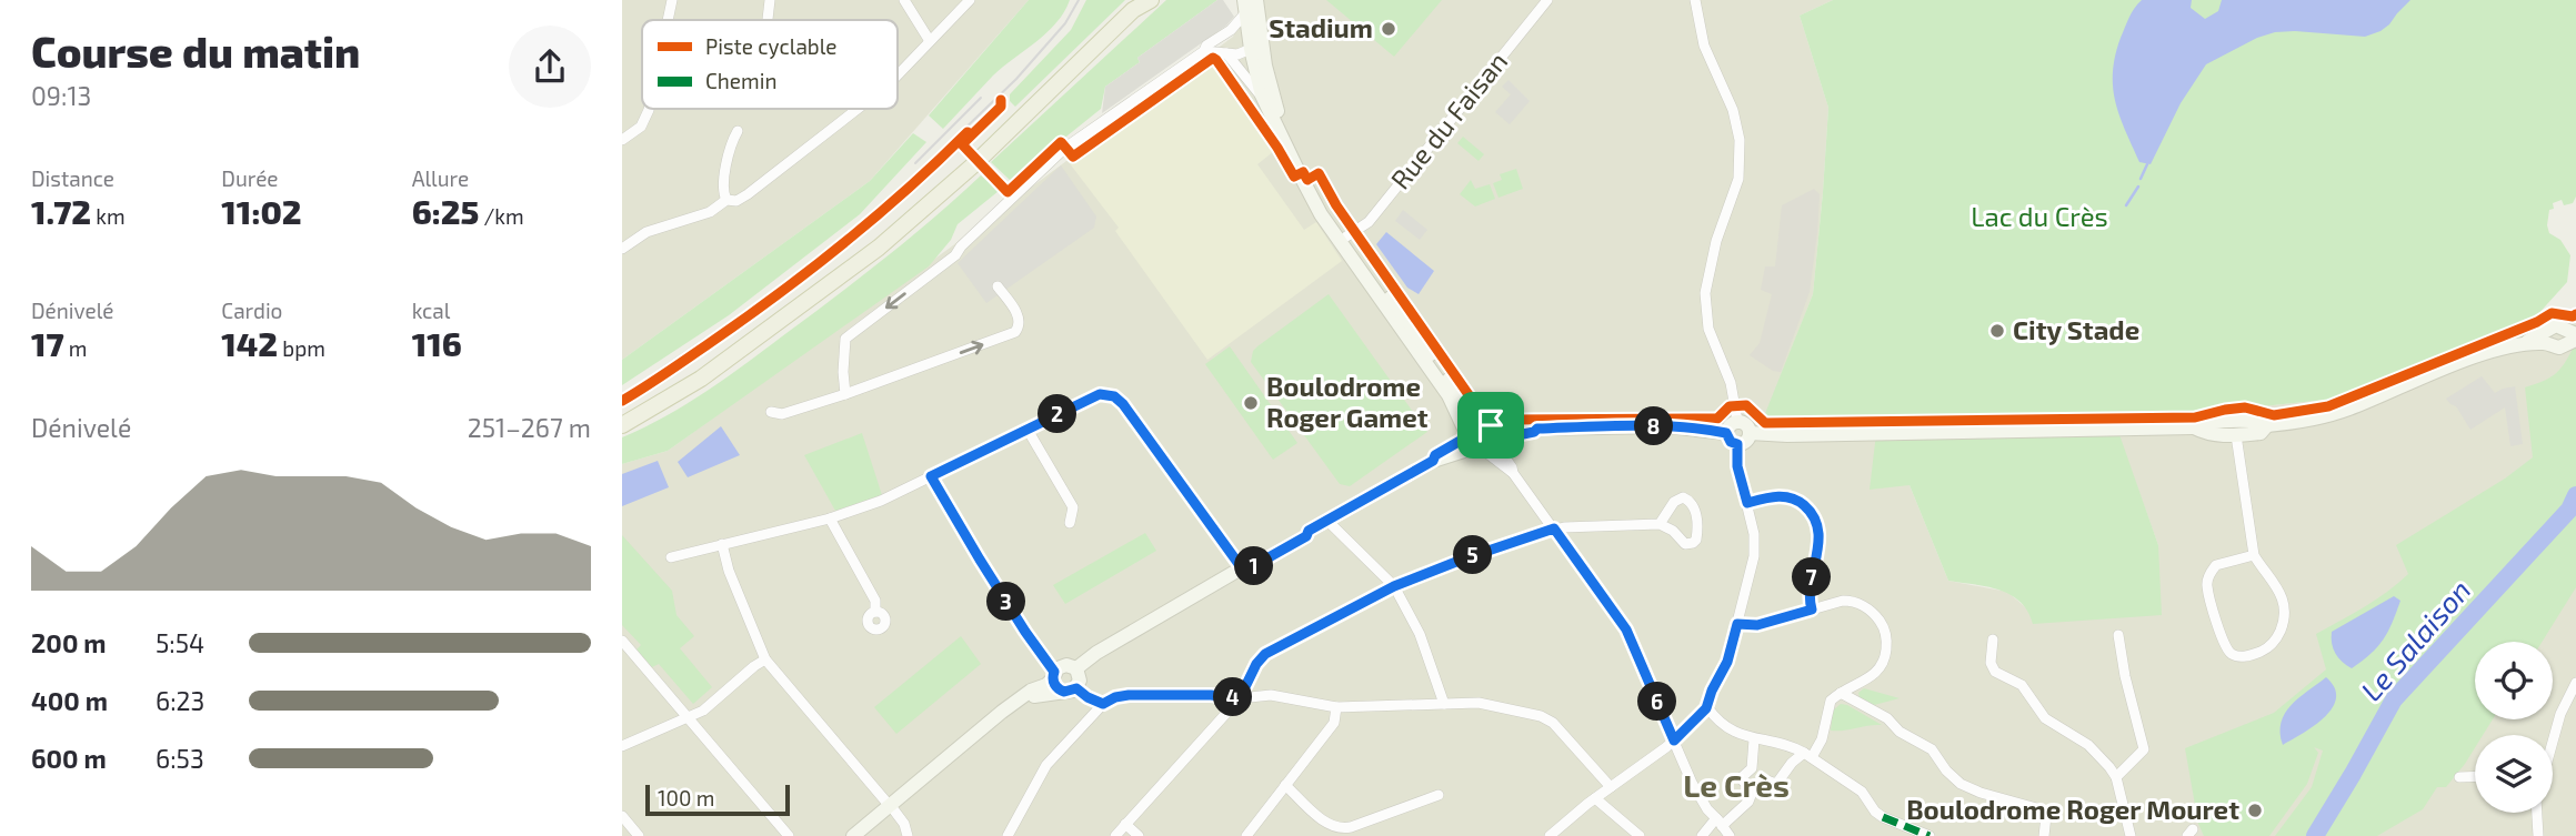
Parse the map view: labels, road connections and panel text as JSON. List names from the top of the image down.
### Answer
{
  "streets": {
    "street": ["Rue du Faisan"]
  },
  "districts": ["Le Crès"],
  "water": ["Le Salaison"],
  "parks": ["Lac du Crès"],
  "places": [
    "Stadium",
    "City Stade",
    "Boulodrome Roger Gamet",
    "Boulodrome Roger Mouret"
  ],
  "legend": ["Piste cyclable", "Chemin"],
  "scale_bar": "100 m",
  "page": {
    "heading": ["Course du matin", "09:13"],
    "stats": [
      ["Distance", "1.72 km"],
      ["Durée", "11:02"],
      ["Allure", "6:25 /km"],
      ["Dénivelé", "17 m"],
      ["Cardio", "142 bpm"],
      ["kcal", "116"]
    ],
    "pins": [
      "2",
      "8",
      "5",
      "1",
      "7",
      "3",
      "4",
      "6"
    ],
    "chart": ["Dénivelé", "251–267 m"],
    "list": [
      {
        "name": "200 m",
        "note": "5:54"
      },
      {
        "name": "400 m",
        "note": "6:23"
      },
      {
        "name": "600 m",
        "note": "6:53"
      }
    ],
    "scale": "100 m"
  }
}
